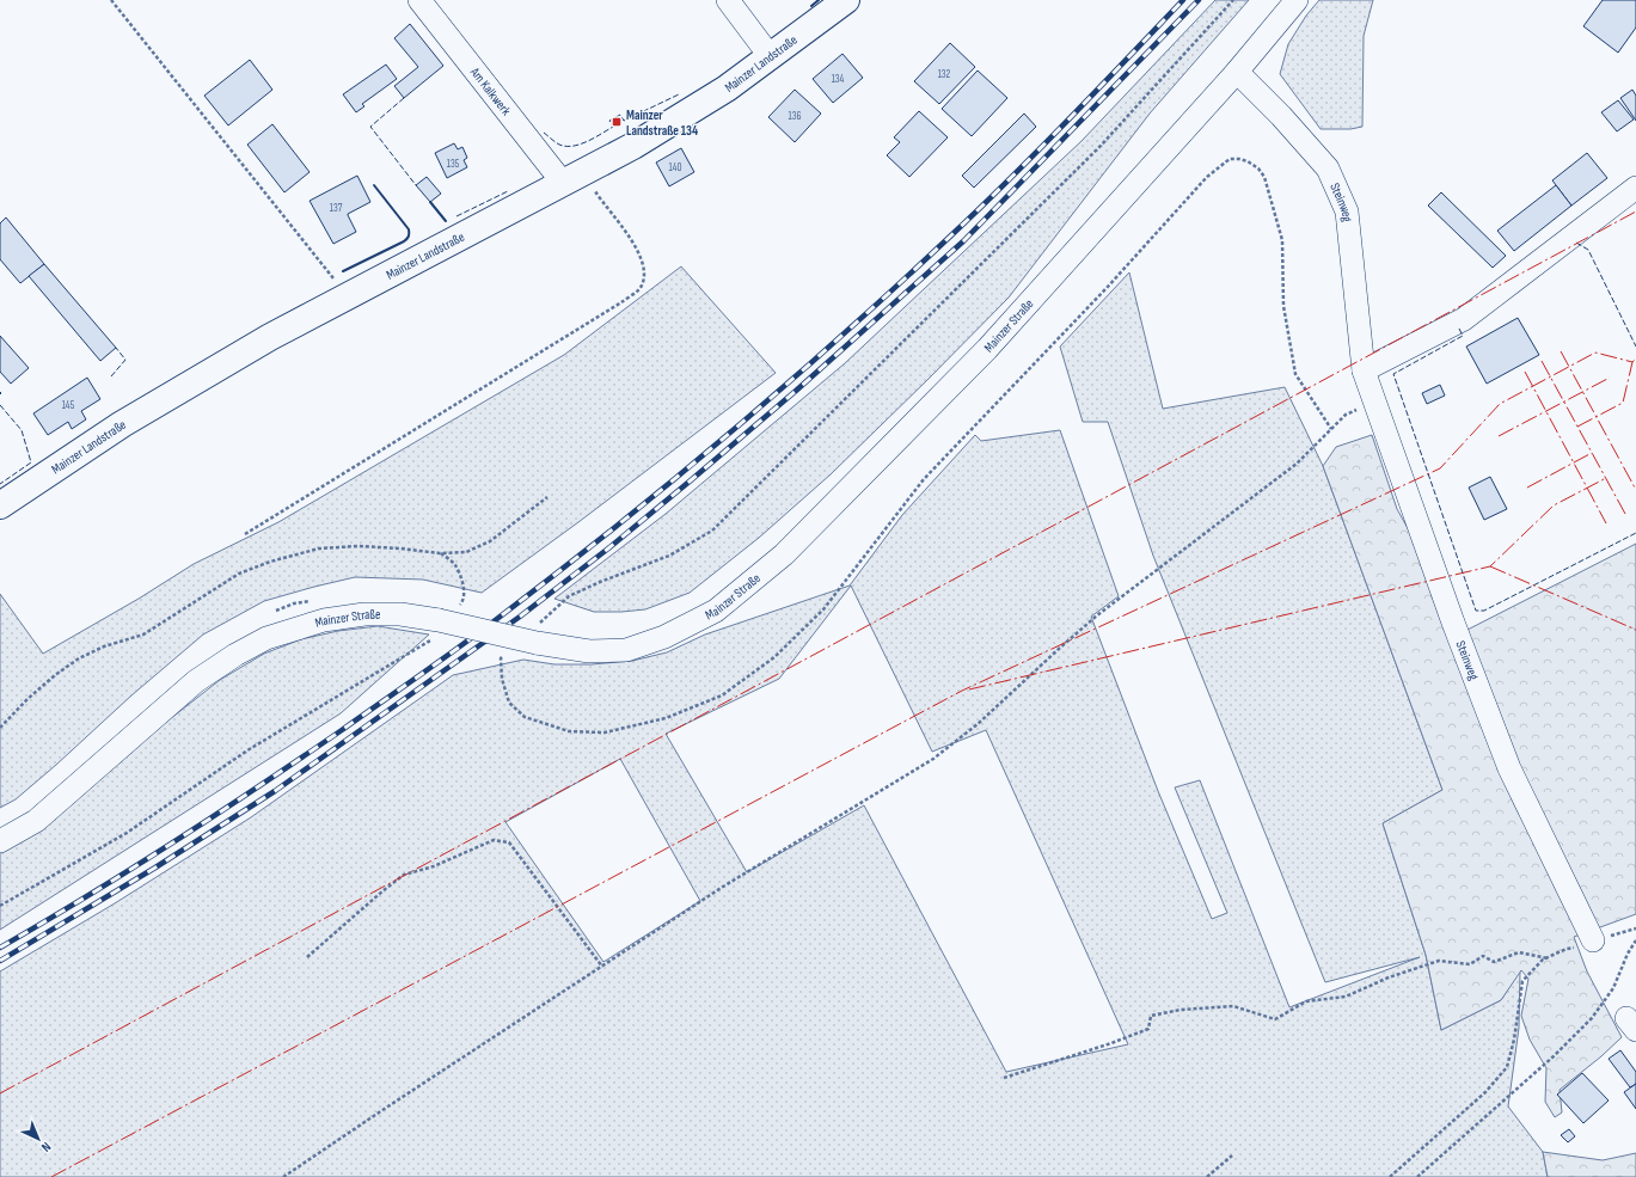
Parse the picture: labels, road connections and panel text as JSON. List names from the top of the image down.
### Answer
{
  "streets": {
    "main road": ["Mainzer Landstraße"],
    "street": ["Am Kalkwerk", "Steinweg", "Mainzer Straße"]
  },
  "crossings": [
    ["Mainzer Landstraße", "Am Kalkwerk"],
    ["Steinweg", "Mainzer Straße"]
  ],
  "places": {
    "transit": ["Mainzer Landstraße 134"]
  },
  "house_numbers": [
    "132",
    "134",
    "136",
    "135",
    "140",
    "137",
    "145"
  ],
  "north": "bottom right"
}
